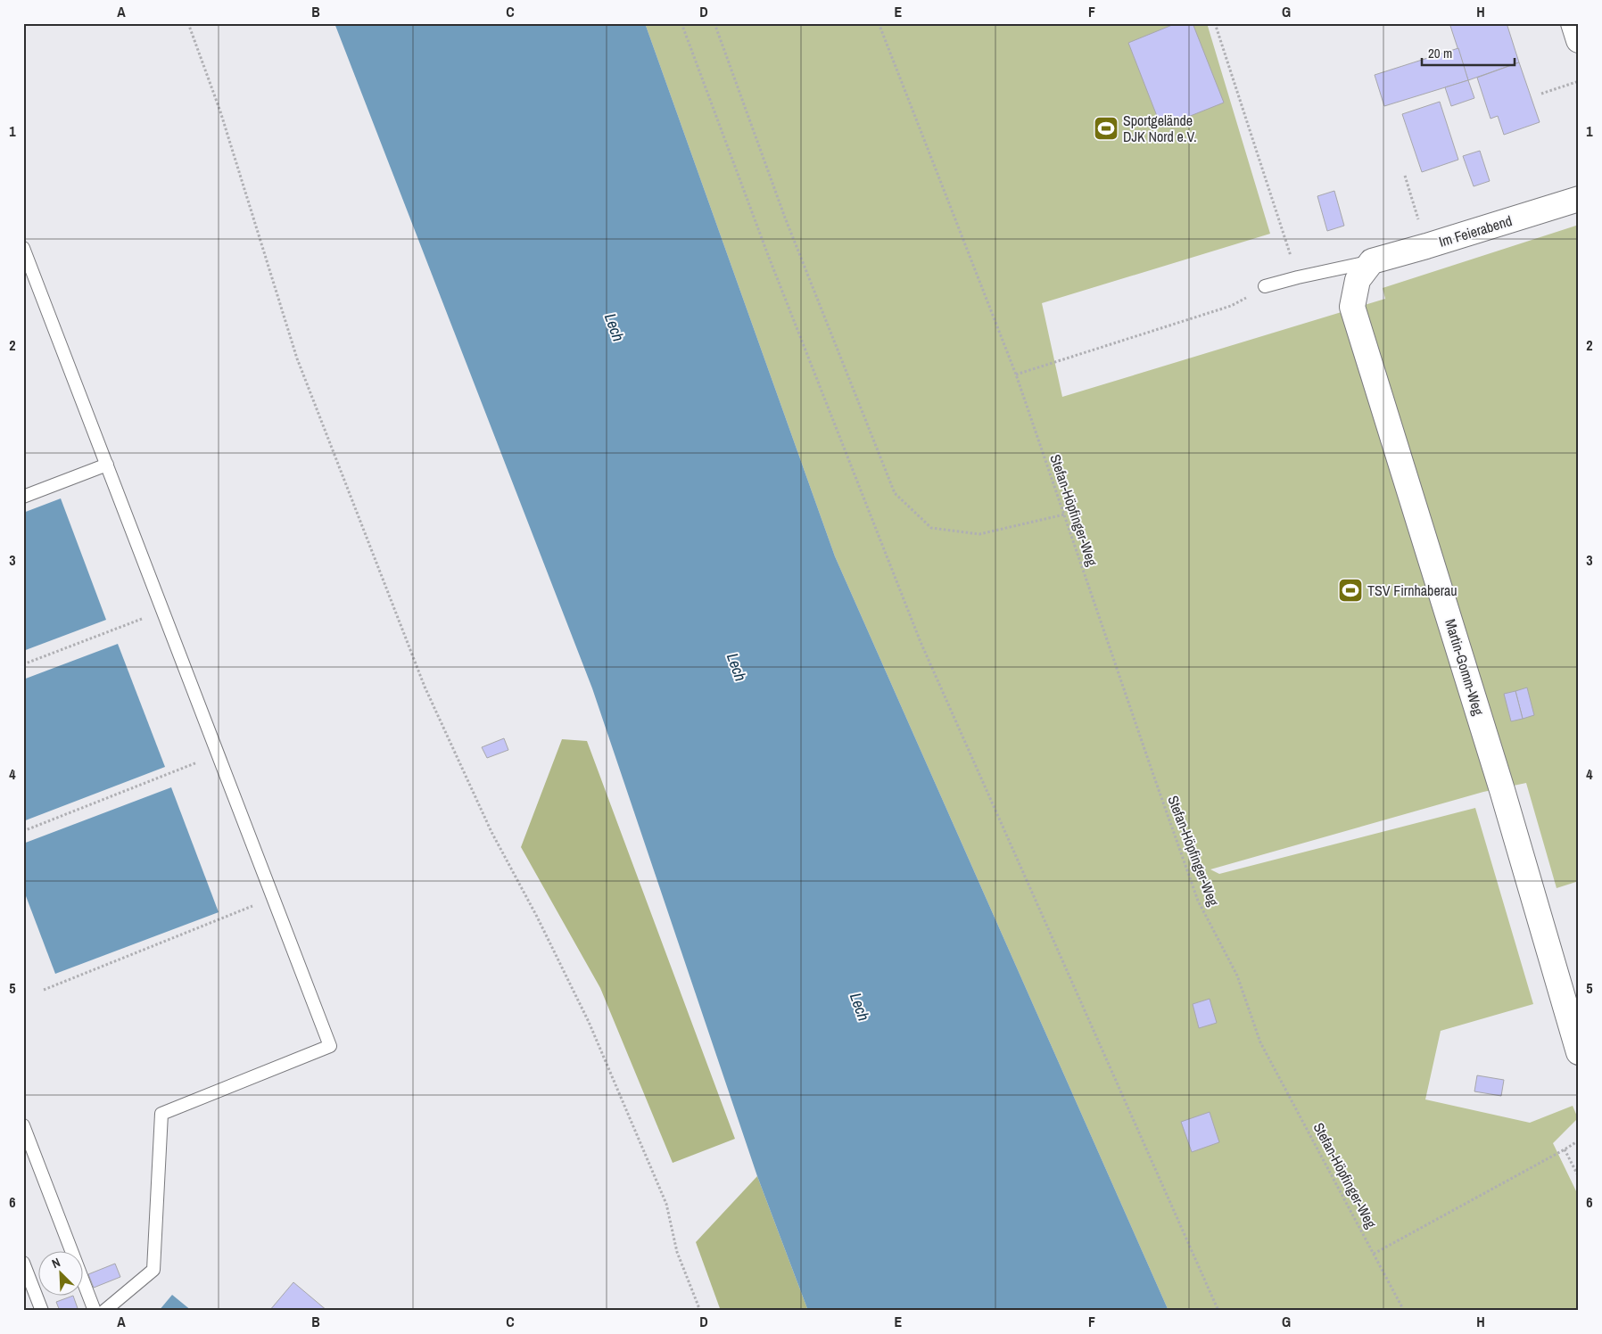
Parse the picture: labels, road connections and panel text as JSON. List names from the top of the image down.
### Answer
{
  "streets": {
    "street": ["Im Feierabend", "Martin-Gomm-Weg"],
    "path": ["Stefan-Höpfinger-Weg"]
  },
  "crossings": [
    ["Im Feierabend", "Martin-Gomm-Weg"]
  ],
  "water": ["Lech"],
  "places": {
    "sports": ["Sportgelände DJK Nord e.V.", "TSV Firnhaberau"]
  },
  "scale_bar": "20 m",
  "north": "top left",
  "grid": {
    "columns": [
      "A",
      "B",
      "C",
      "D",
      "E",
      "F",
      "G",
      "H"
    ],
    "rows": [
      "1",
      "2",
      "3",
      "4",
      "5",
      "6"
    ]
  }
}
